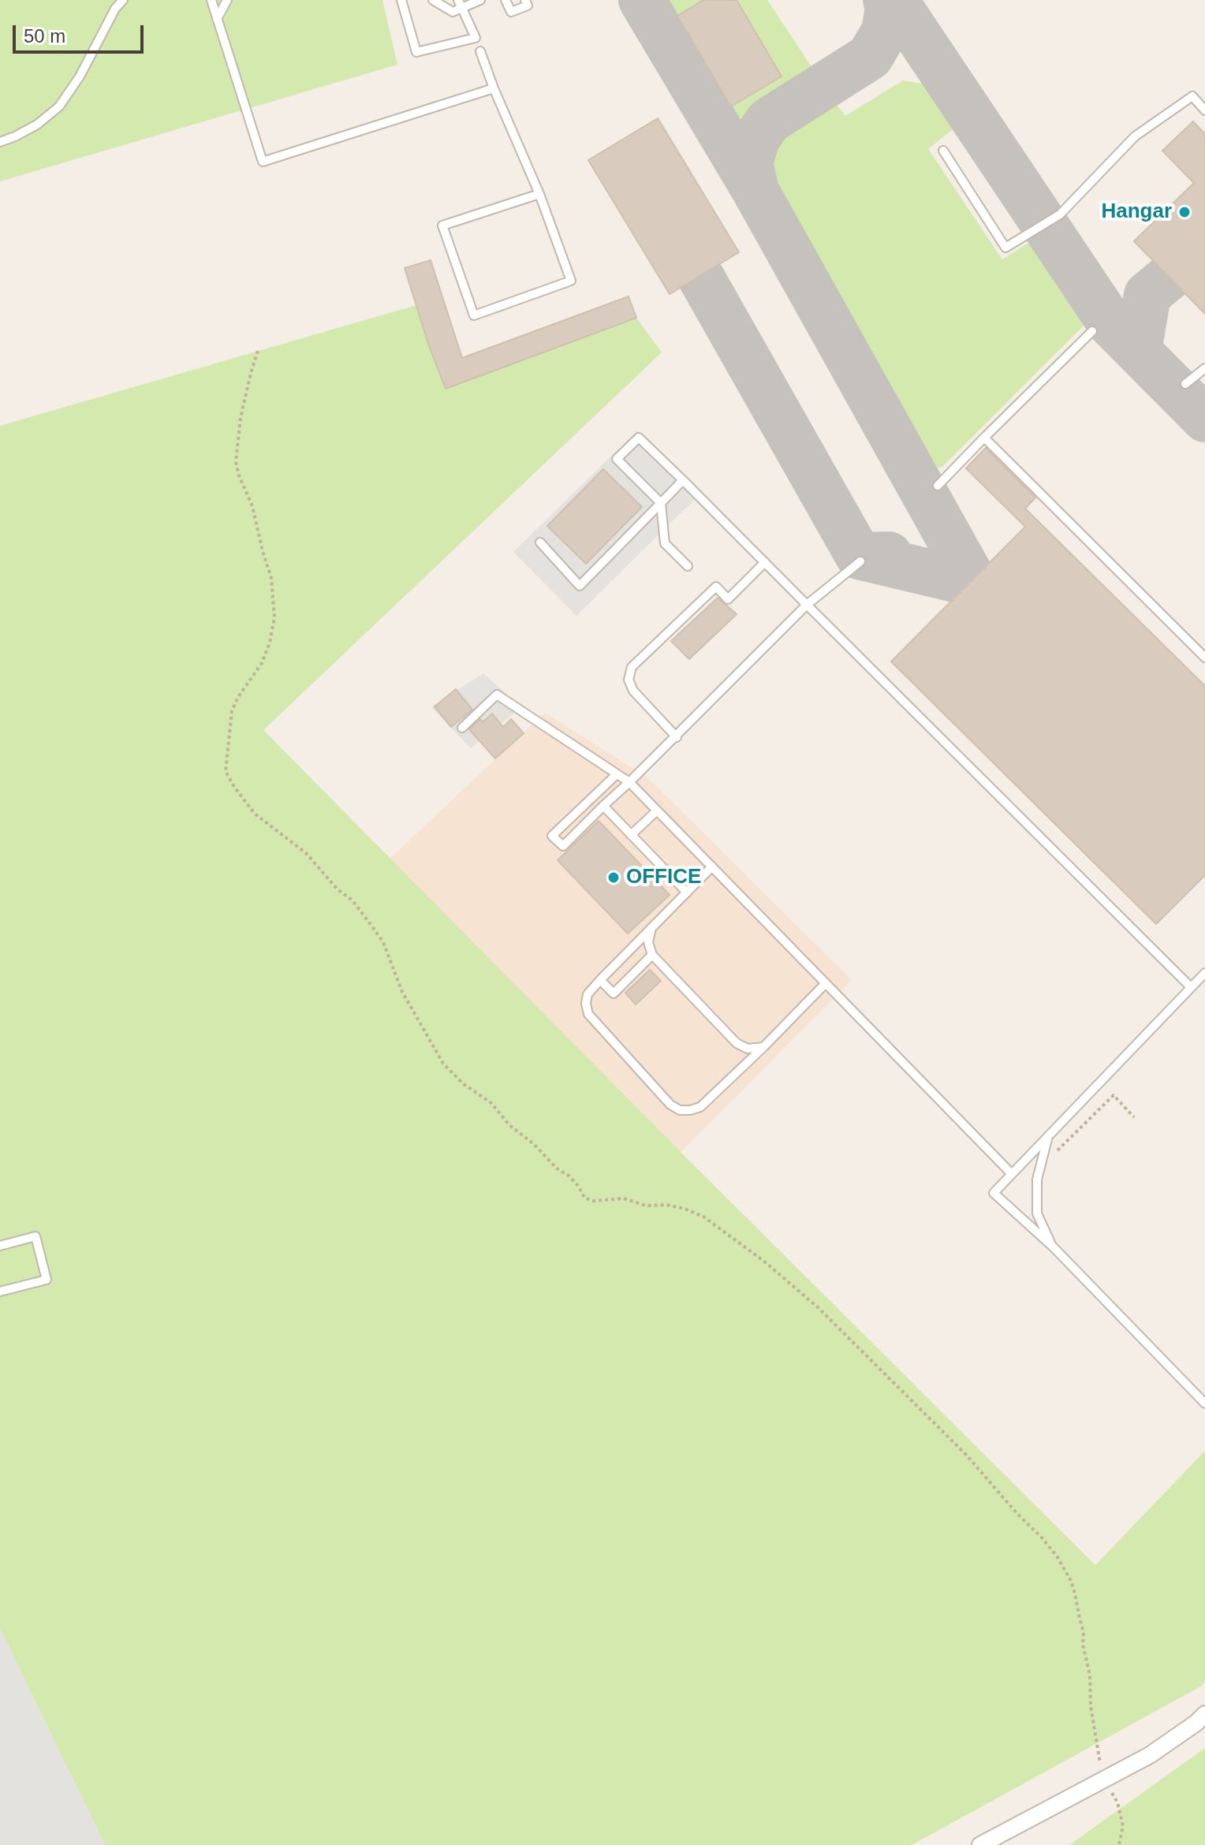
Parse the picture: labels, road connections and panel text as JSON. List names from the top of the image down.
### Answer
{
  "places": ["Hangar", "OFFICE"],
  "scale_bar": "50 m"
}
